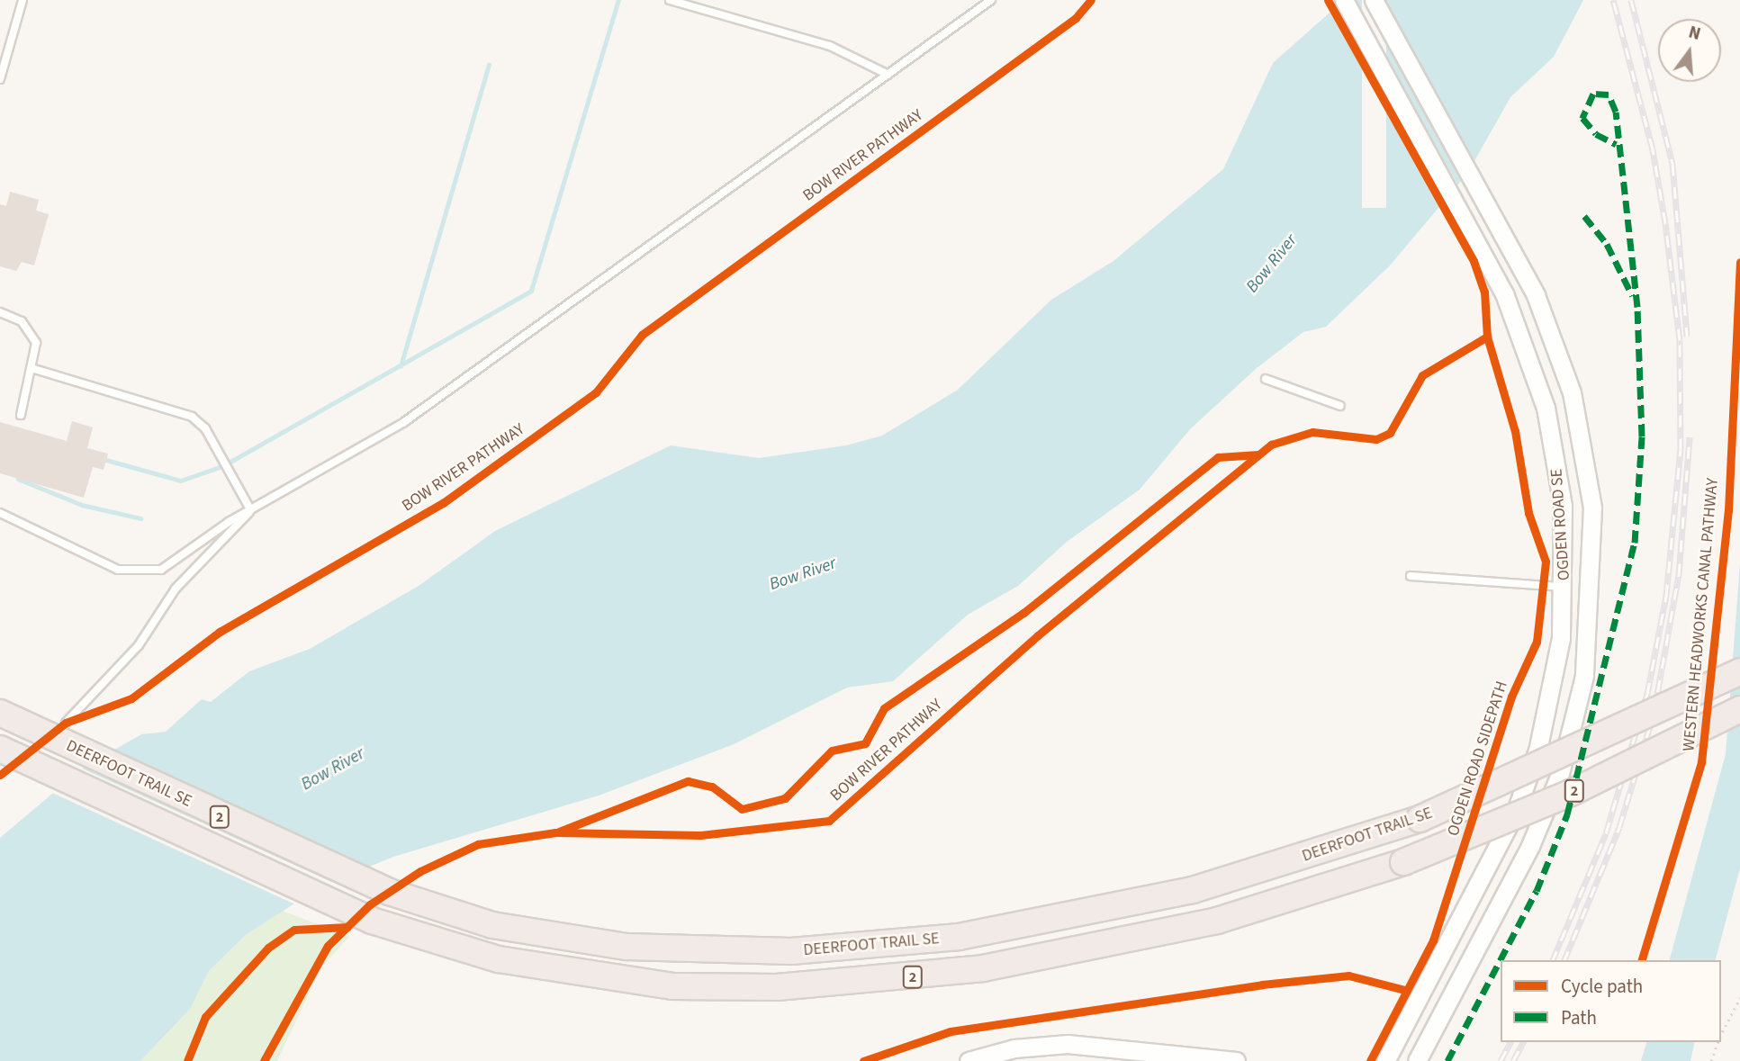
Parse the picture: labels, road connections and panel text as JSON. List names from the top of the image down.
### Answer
{
  "streets": {
    "highway": ["DEERFOOT TRAIL SE", "2"],
    "street": ["OGDEN ROAD SE"],
    "cycle path": ["BOW RIVER PATHWAY", "WESTERN HEADWORKS CANAL PATHWAY", "OGDEN ROAD SIDEPATH"]
  },
  "water": ["Bow River"],
  "legend": ["Cycle path", "Path"],
  "north": "top"
}
